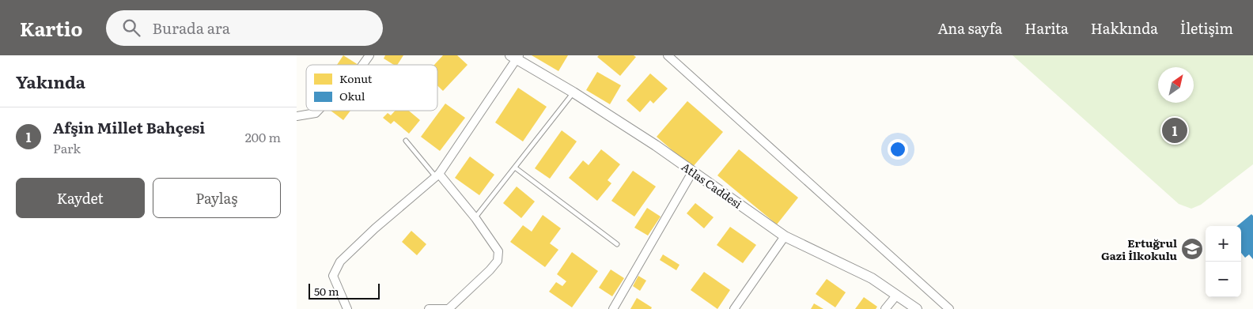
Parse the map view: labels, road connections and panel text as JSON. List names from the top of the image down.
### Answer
{
  "streets": {
    "street": ["Atlas Caddesi"]
  },
  "places": {
    "school or university": ["Ertuğrul Gazi İlkokulu"]
  },
  "legend": ["Konut", "Okul"],
  "scale_bar": "50 m",
  "north": "top right",
  "page": {
    "header": "Kartio",
    "search": "Burada ara",
    "nav": [
      "Ana sayfa",
      "Harita",
      "Hakkında",
      "İletişim"
    ],
    "heading": "Yakında",
    "list": [
      {
        "mark": "1",
        "name": "Afşin Millet Bahçesi",
        "note": "Park",
        "value": "200 m"
      }
    ],
    "pins": "1",
    "buttons": ["Kaydet", "Paylaş"],
    "map_buttons": ["+", "−"],
    "scale": "50 m"
  }
}
